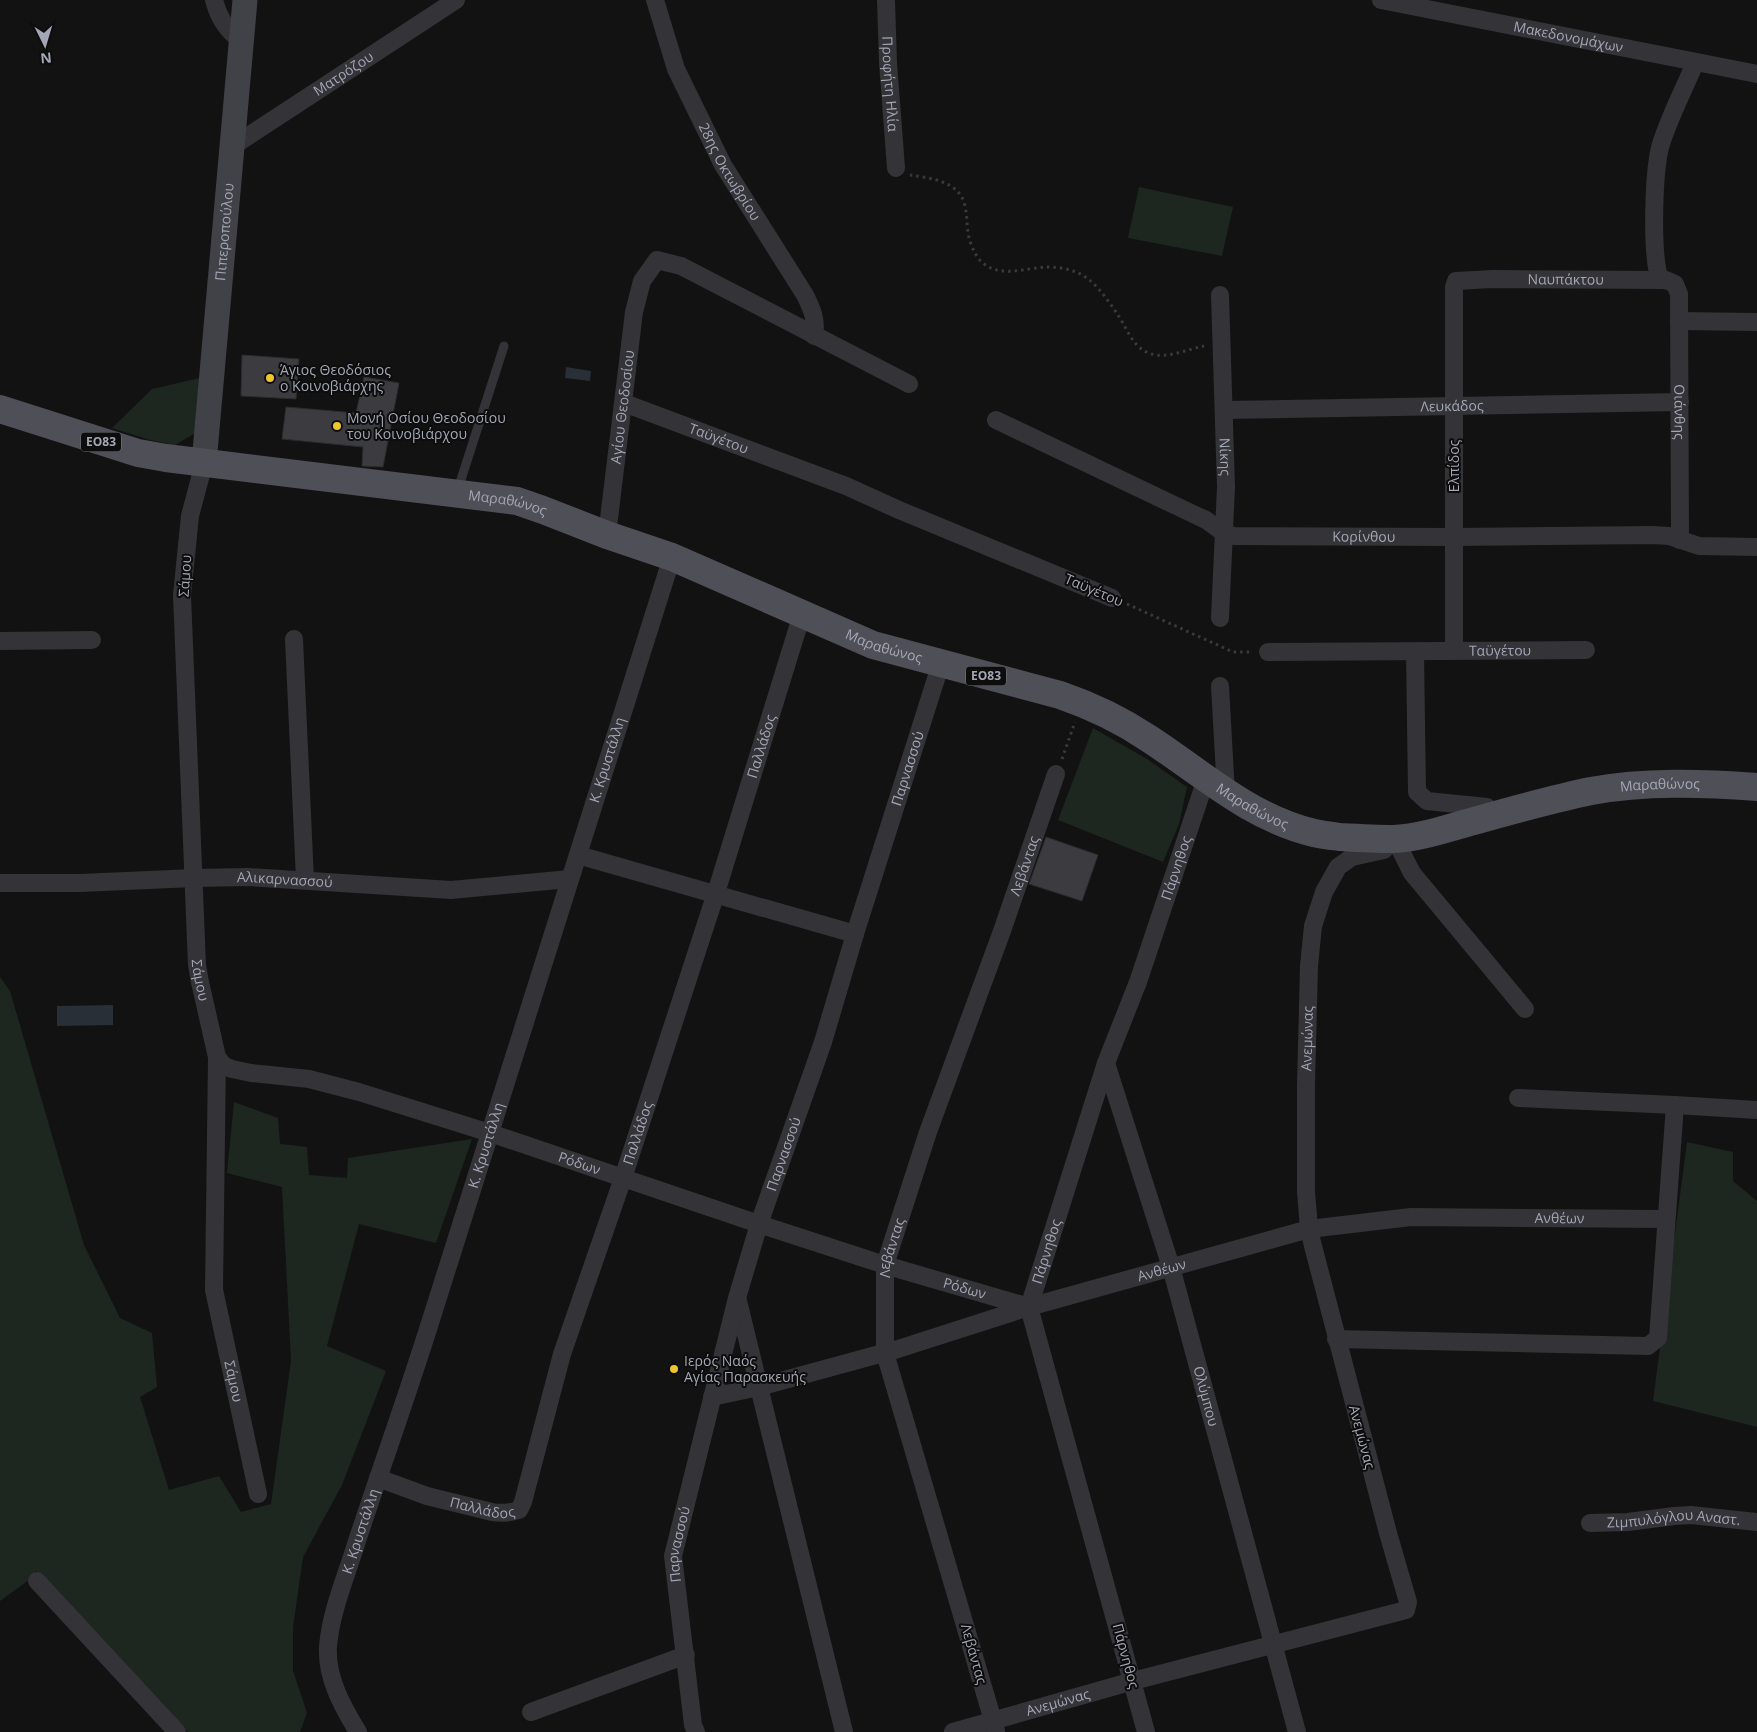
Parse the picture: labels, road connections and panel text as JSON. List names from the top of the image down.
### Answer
{
  "streets": {
    "main road": ["ΕΟ83", "Μαραθώνος"],
    "street": [
      "Μακεδονομάχων",
      "Ματρόζου",
      "Προφήτη Ηλία",
      "28ης Οκτωβρίου",
      "Πιπεροπούλου",
      "Ναυπάκτου",
      "Λευκάδος",
      "Αγίου Θεοδοσίου",
      "Οιάνθης",
      "Ταϋγέτου",
      "Νίκης",
      "Ελπίδος",
      "Κορίνθου",
      "Σάμου",
      "Παλλάδος",
      "Κ. Κρυστάλλη",
      "Παρνασσού",
      "Λεβάντας",
      "Πάρνηθος",
      "Αλικαρνασσού",
      "Ανεμώνας",
      "Ρόδων",
      "Ανθέων",
      "Ολύμπου",
      "Ζιμπυλόγλου Αναστ."
    ]
  },
  "crossings": [
    ["Μακεδονομάχων", "Οιάνθης"],
    ["Ματρόζου", "Πιπεροπούλου"],
    ["28ης Οκτωβρίου", "Αγίου Θεοδοσίου"],
    ["Πιπεροπούλου", "Μαραθώνος"],
    ["Πιπεροπούλου", "Σάμου"],
    ["Ναυπάκτου", "Οιάνθης"],
    ["Ναυπάκτου", "Ελπίδος"],
    ["Λευκάδος", "Οιάνθης"],
    ["Λευκάδος", "Νίκης"],
    ["Λευκάδος", "Ελπίδος"],
    ["Αγίου Θεοδοσίου", "Ταϋγέτου"],
    ["Αγίου Θεοδοσίου", "Μαραθώνος"],
    ["Οιάνθης", "Κορίνθου"],
    ["Ταϋγέτου", "Ελπίδος"],
    ["Νίκης", "Κορίνθου"],
    ["Ελπίδος", "Κορίνθου"],
    ["Μαραθώνος", "Σάμου"],
    ["Μαραθώνος", "Παλλάδος"],
    ["Μαραθώνος", "Κ. Κρυστάλλη"],
    ["Μαραθώνος", "Παρνασσού"],
    ["Μαραθώνος", "Πάρνηθος"],
    ["Μαραθώνος", "Ανεμώνας"],
    ["Σάμου", "Αλικαρνασσού"],
    ["Σάμου", "Ρόδων"],
    ["Παλλάδος", "Κ. Κρυστάλλη"],
    ["Παλλάδος", "Ρόδων"],
    ["Κ. Κρυστάλλη", "Αλικαρνασσού"],
    ["Κ. Κρυστάλλη", "Ρόδων"],
    ["Παρνασσού", "Ρόδων"],
    ["Παρνασσού", "Ανθέων"],
    ["Λεβάντας", "Ανεμώνας"],
    ["Λεβάντας", "Ρόδων"],
    ["Λεβάντας", "Ανθέων"],
    ["Πάρνηθος", "Ανεμώνας"],
    ["Πάρνηθος", "Ρόδων"],
    ["Πάρνηθος", "Ανθέων"],
    ["Πάρνηθος", "Ολύμπου"],
    ["Ανεμώνας", "Ανθέων"],
    ["Ανεμώνας", "Ολύμπου"],
    ["Ρόδων", "Ανθέων"],
    ["Ανθέων", "Ολύμπου"]
  ],
  "places": ["Άγιος Θεοδόσιος ο Κοινοβιάρχης", "Μονή Οσίου Θεοδοσίου του Κοινοβιάρχου", "Ιερός Ναός Αγίας Παρασκευής"],
  "north": "bottom"
}
